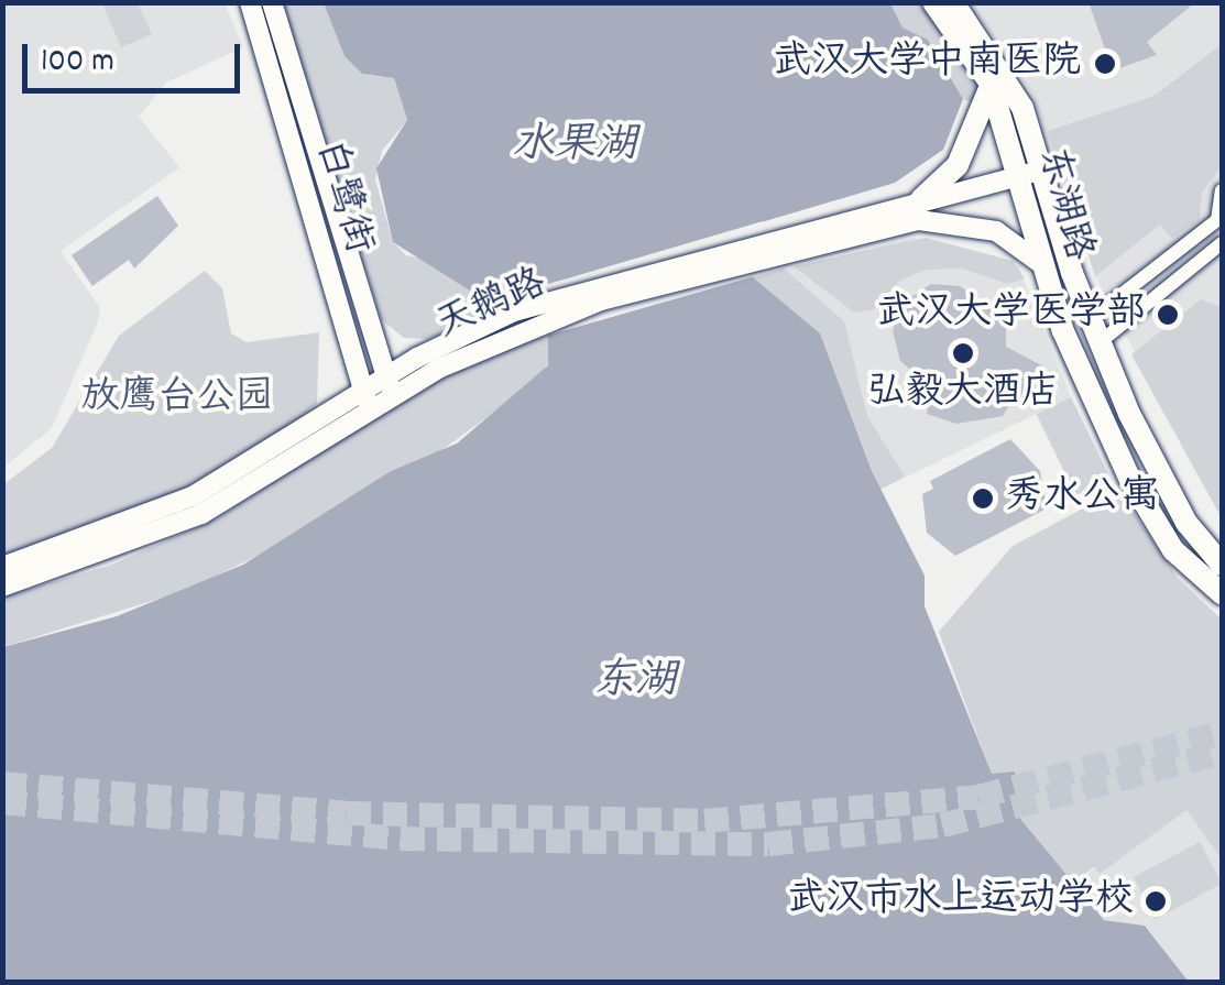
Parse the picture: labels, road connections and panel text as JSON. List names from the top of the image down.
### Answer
{
  "streets": {
    "main road": ["白鹭街", "东湖路", "天鹅路"]
  },
  "crossings": [
    ["白鹭街", "天鹅路"],
    ["东湖路", "天鹅路"]
  ],
  "water": ["水果湖", "东湖"],
  "parks": ["放鹰台公园"],
  "places": [
    "武汉大学中南医院",
    "武汉大学医学部",
    "弘毅大酒店",
    "秀水公寓",
    "武汉市水上运动学校"
  ],
  "scale_bar": "100 m"
}
